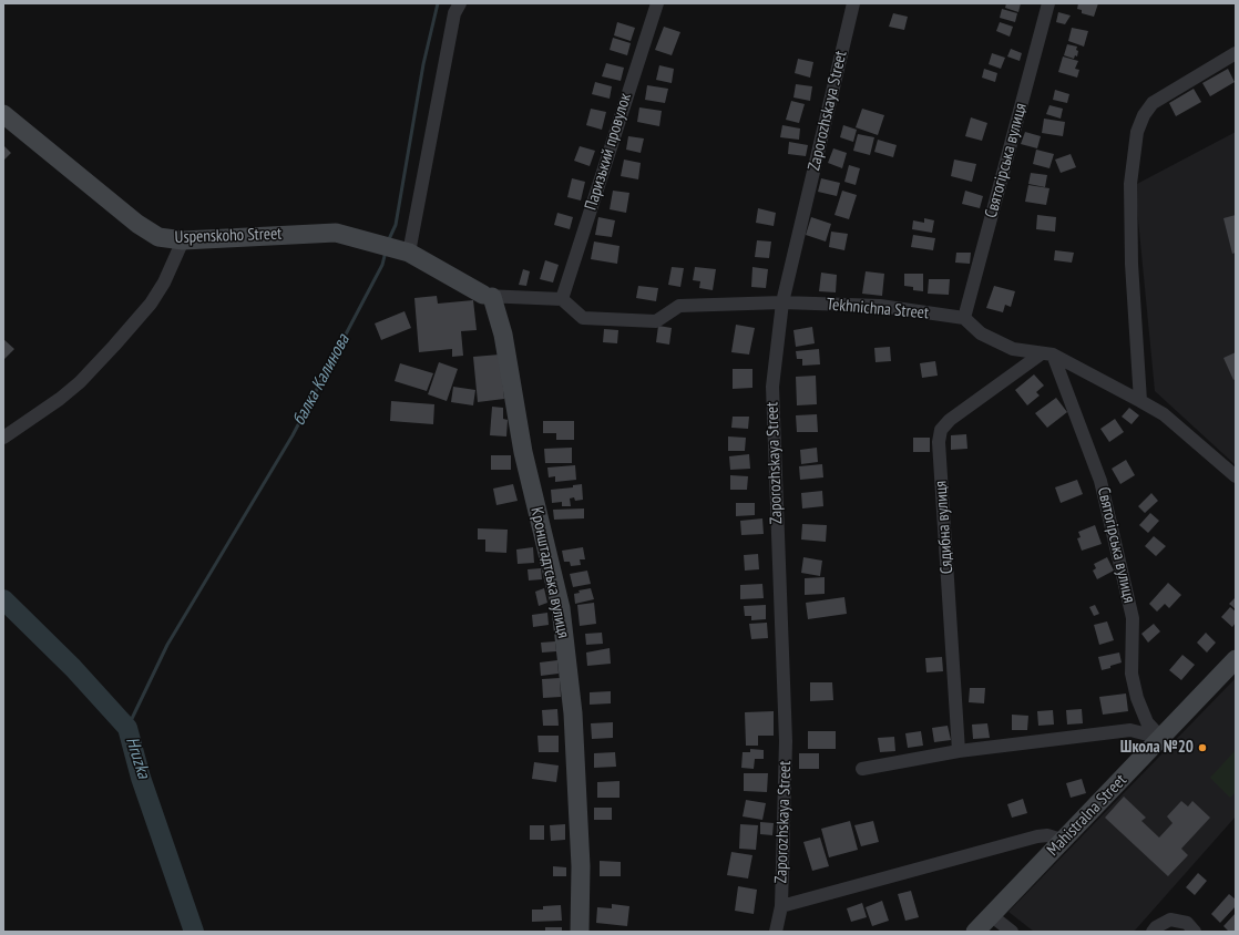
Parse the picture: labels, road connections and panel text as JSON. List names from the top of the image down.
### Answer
{
  "streets": {
    "street": [
      "Zaporozhskaya Street",
      "Паризький провулок",
      "Святогірська вулиця",
      "Uspenskoho Street",
      "Tekhnichna Street",
      "Сядибна вулиця",
      "Кронштадтська вулиця",
      "Mahistralna Street"
    ]
  },
  "crossings": [
    ["Zaporozhskaya Street", "Tekhnichna Street"],
    ["Паризький провулок", "Tekhnichna Street"],
    ["Святогірська вулиця", "Tekhnichna Street"],
    ["Святогірська вулиця", "Сядибна вулиця"],
    ["Святогірська вулиця", "Mahistralna Street"],
    ["Uspenskoho Street", "Кронштадтська вулиця"]
  ],
  "water": ["балка Калинова", "Hruzka"],
  "places": ["Школа №20"]
}
